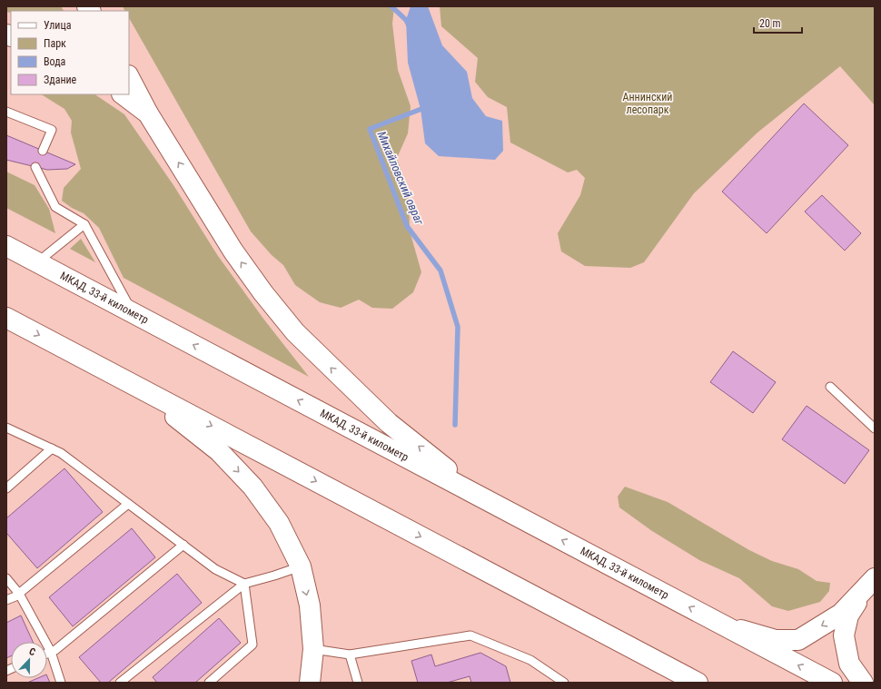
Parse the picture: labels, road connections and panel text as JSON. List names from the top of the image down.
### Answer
{
  "streets": {
    "main road": ["МКАД, 33-й километр"]
  },
  "water": ["Михайловский овраг"],
  "parks": ["Аннинский лесопарк"],
  "legend": [
    "Улица",
    "Парк",
    "Вода",
    "Здание"
  ],
  "scale_bar": "20 m",
  "north": "top"
}
